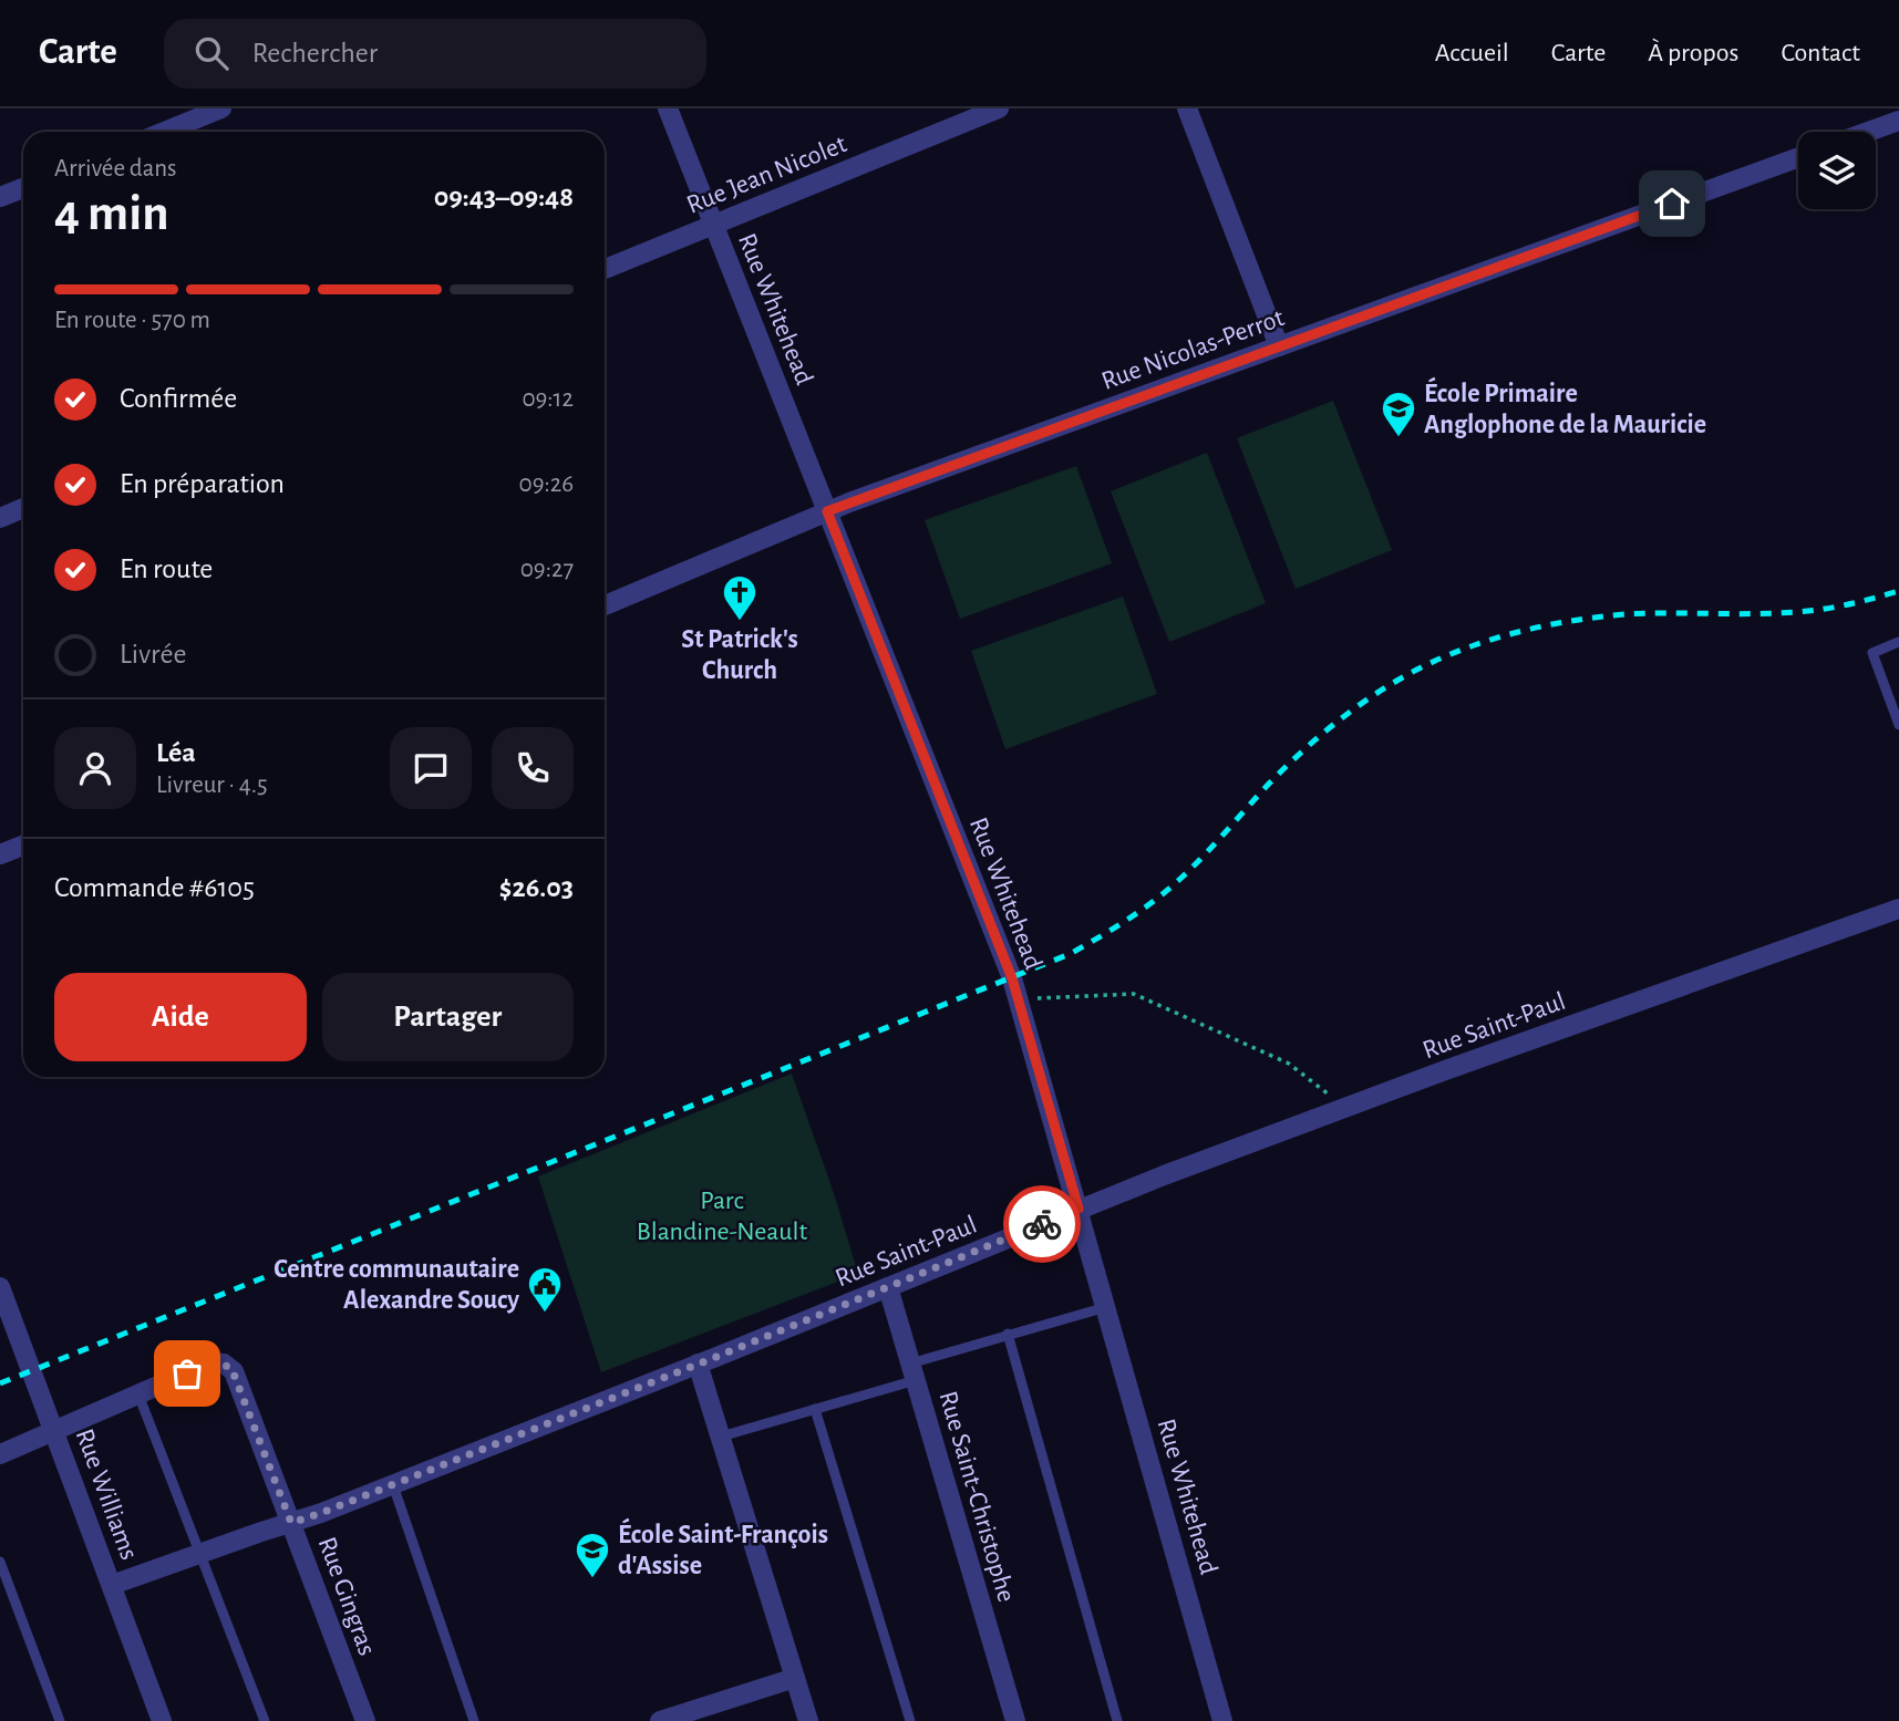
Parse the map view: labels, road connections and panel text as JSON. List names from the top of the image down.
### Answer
{
  "streets": {
    "street": [
      "Rue Jean Nicolet",
      "Rue Whitehead",
      "Rue Nicolas-Perrot",
      "Rue Saint-Paul",
      "Rue Williams",
      "Rue Saint-Christophe",
      "Rue Gingras"
    ]
  },
  "crossings": [
    ["Rue Jean Nicolet", "Rue Whitehead"],
    ["Rue Whitehead", "Rue Nicolas-Perrot"],
    ["Rue Whitehead", "Rue Saint-Paul"],
    ["Rue Saint-Paul", "Rue Williams"],
    ["Rue Saint-Paul", "Rue Saint-Christophe"],
    ["Rue Saint-Paul", "Rue Gingras"]
  ],
  "parks": ["Parc Blandine-Neault"],
  "places": {
    "school or university": ["École Primaire Anglophone de la Mauricie", "École Saint-François d'Assise"],
    "church": ["St Patrick's Church"],
    "public building": ["Centre communautaire Alexandre Soucy"]
  },
  "page": {
    "header": "Carte",
    "search": "Rechercher",
    "nav": [
      "Accueil",
      "Carte",
      "À propos",
      "Contact"
    ],
    "heading": ["4 min", "Arrivée dans", "09:43–09:48"],
    "panel": [
      "Léa",
      "Livreur · 4.5",
      "Commande #6105",
      "$26.03"
    ],
    "bar": "En route · 570 m",
    "list": [
      ["Confirmée", "09:12"],
      ["En préparation", "09:26"],
      ["En route", "09:27"],
      "Livrée"
    ],
    "buttons": ["Aide", "Partager"]
  }
}
